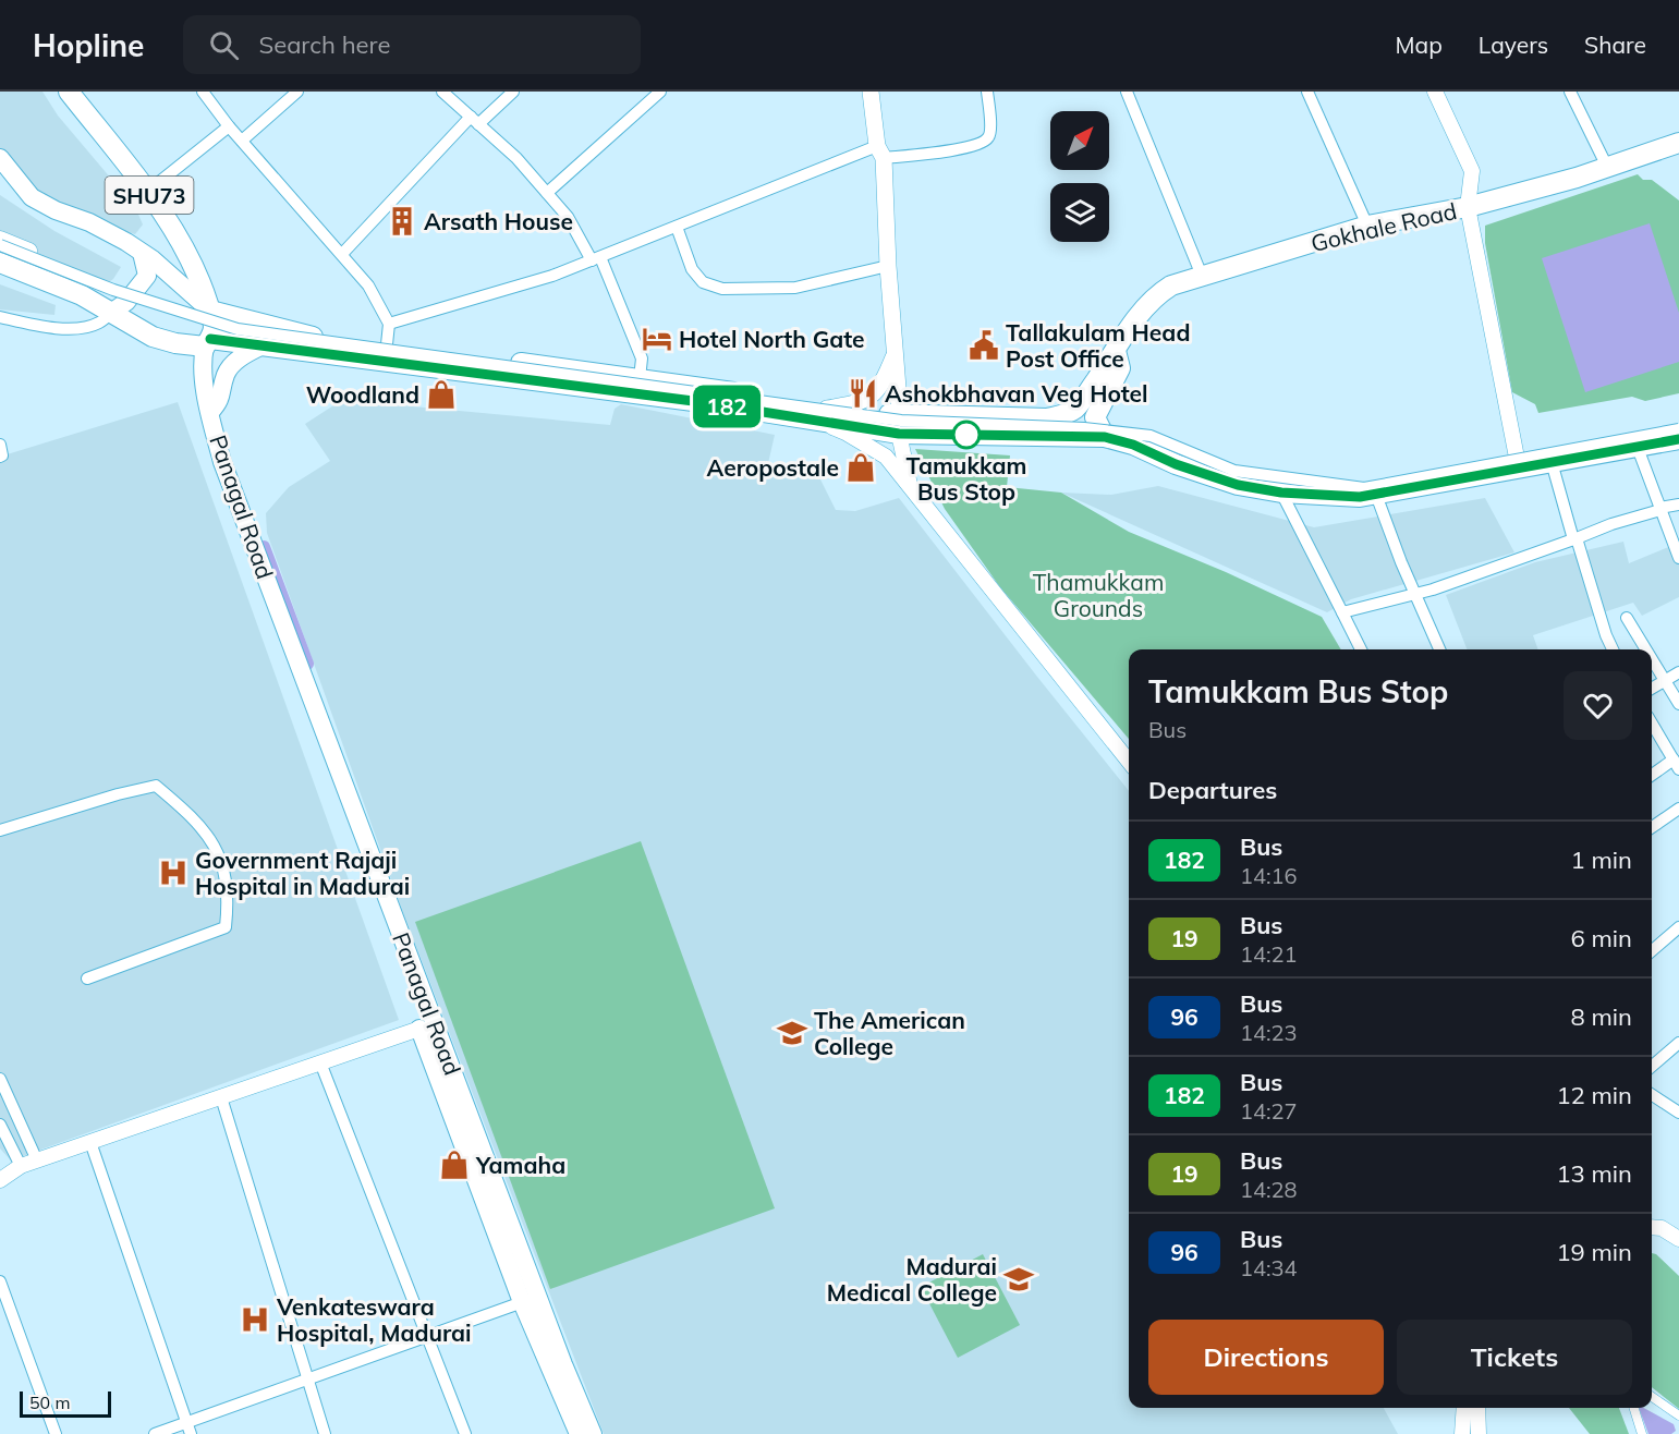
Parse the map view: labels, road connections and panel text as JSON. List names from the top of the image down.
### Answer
{
  "streets": {
    "highway": ["SHU73", "Gokhale Road"],
    "main road": ["Panagal Road"]
  },
  "crossings": [
    ["SHU73", "Panagal Road"]
  ],
  "parks": ["Thamukkam Grounds"],
  "places": {
    "building": ["Arsath House"],
    "hotel": ["Hotel North Gate"],
    "public building": ["Tallakulam Head Post Office"],
    "restaurant": ["Ashokbhavan Veg Hotel"],
    "shop": ["Woodland", "Aeropostale", "Yamaha"],
    "other": ["Tamukkam Bus Stop"],
    "hospital": ["Government Rajaji Hospital in Madurai", "Venkateswara Hospital, Madurai"],
    "school or university": ["The American College", "Madurai Medical College"]
  },
  "lines": ["bus line 182"],
  "scale_bar": "50 m",
  "north": "top right",
  "page": {
    "header": "Hopline",
    "search": "Search here",
    "nav": ["Map", "Layers", "Share"],
    "on_map": "182",
    "heading": [
      ["Tamukkam Bus Stop", "Bus"],
      "Departures"
    ],
    "list": [
      {
        "mark": "182",
        "name": "Bus",
        "note": "14:16",
        "value": "1 min"
      },
      {
        "mark": "19",
        "name": "Bus",
        "note": "14:21",
        "value": "6 min"
      },
      {
        "mark": "96",
        "name": "Bus",
        "note": "14:23",
        "value": "8 min"
      },
      {
        "mark": "182",
        "name": "Bus",
        "note": "14:27",
        "value": "12 min"
      },
      {
        "mark": "19",
        "name": "Bus",
        "note": "14:28",
        "value": "13 min"
      },
      {
        "mark": "96",
        "name": "Bus",
        "note": "14:34",
        "value": "19 min"
      }
    ],
    "buttons": ["Directions", "Tickets"],
    "scale": "50 m"
  }
}
